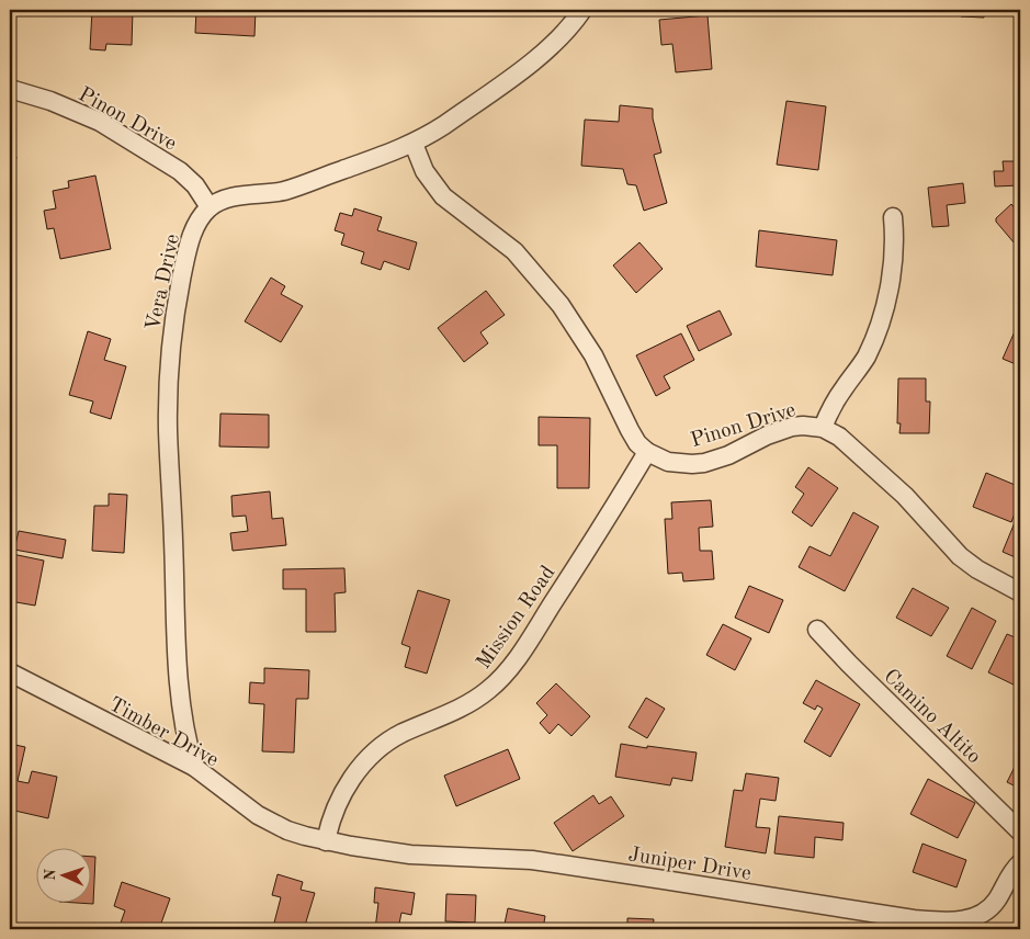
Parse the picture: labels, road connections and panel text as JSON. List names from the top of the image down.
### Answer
{
  "streets": {
    "street": [
      "Pinon Drive",
      "Vera Drive",
      "Mission Road",
      "Camino Altito",
      "Timber Drive",
      "Juniper Drive"
    ]
  },
  "crossings": [
    ["Pinon Drive", "Vera Drive"],
    ["Pinon Drive", "Mission Road"],
    ["Vera Drive", "Timber Drive"],
    ["Mission Road", "Timber Drive"],
    ["Mission Road", "Juniper Drive"],
    ["Timber Drive", "Juniper Drive"]
  ],
  "north": "left"
}
